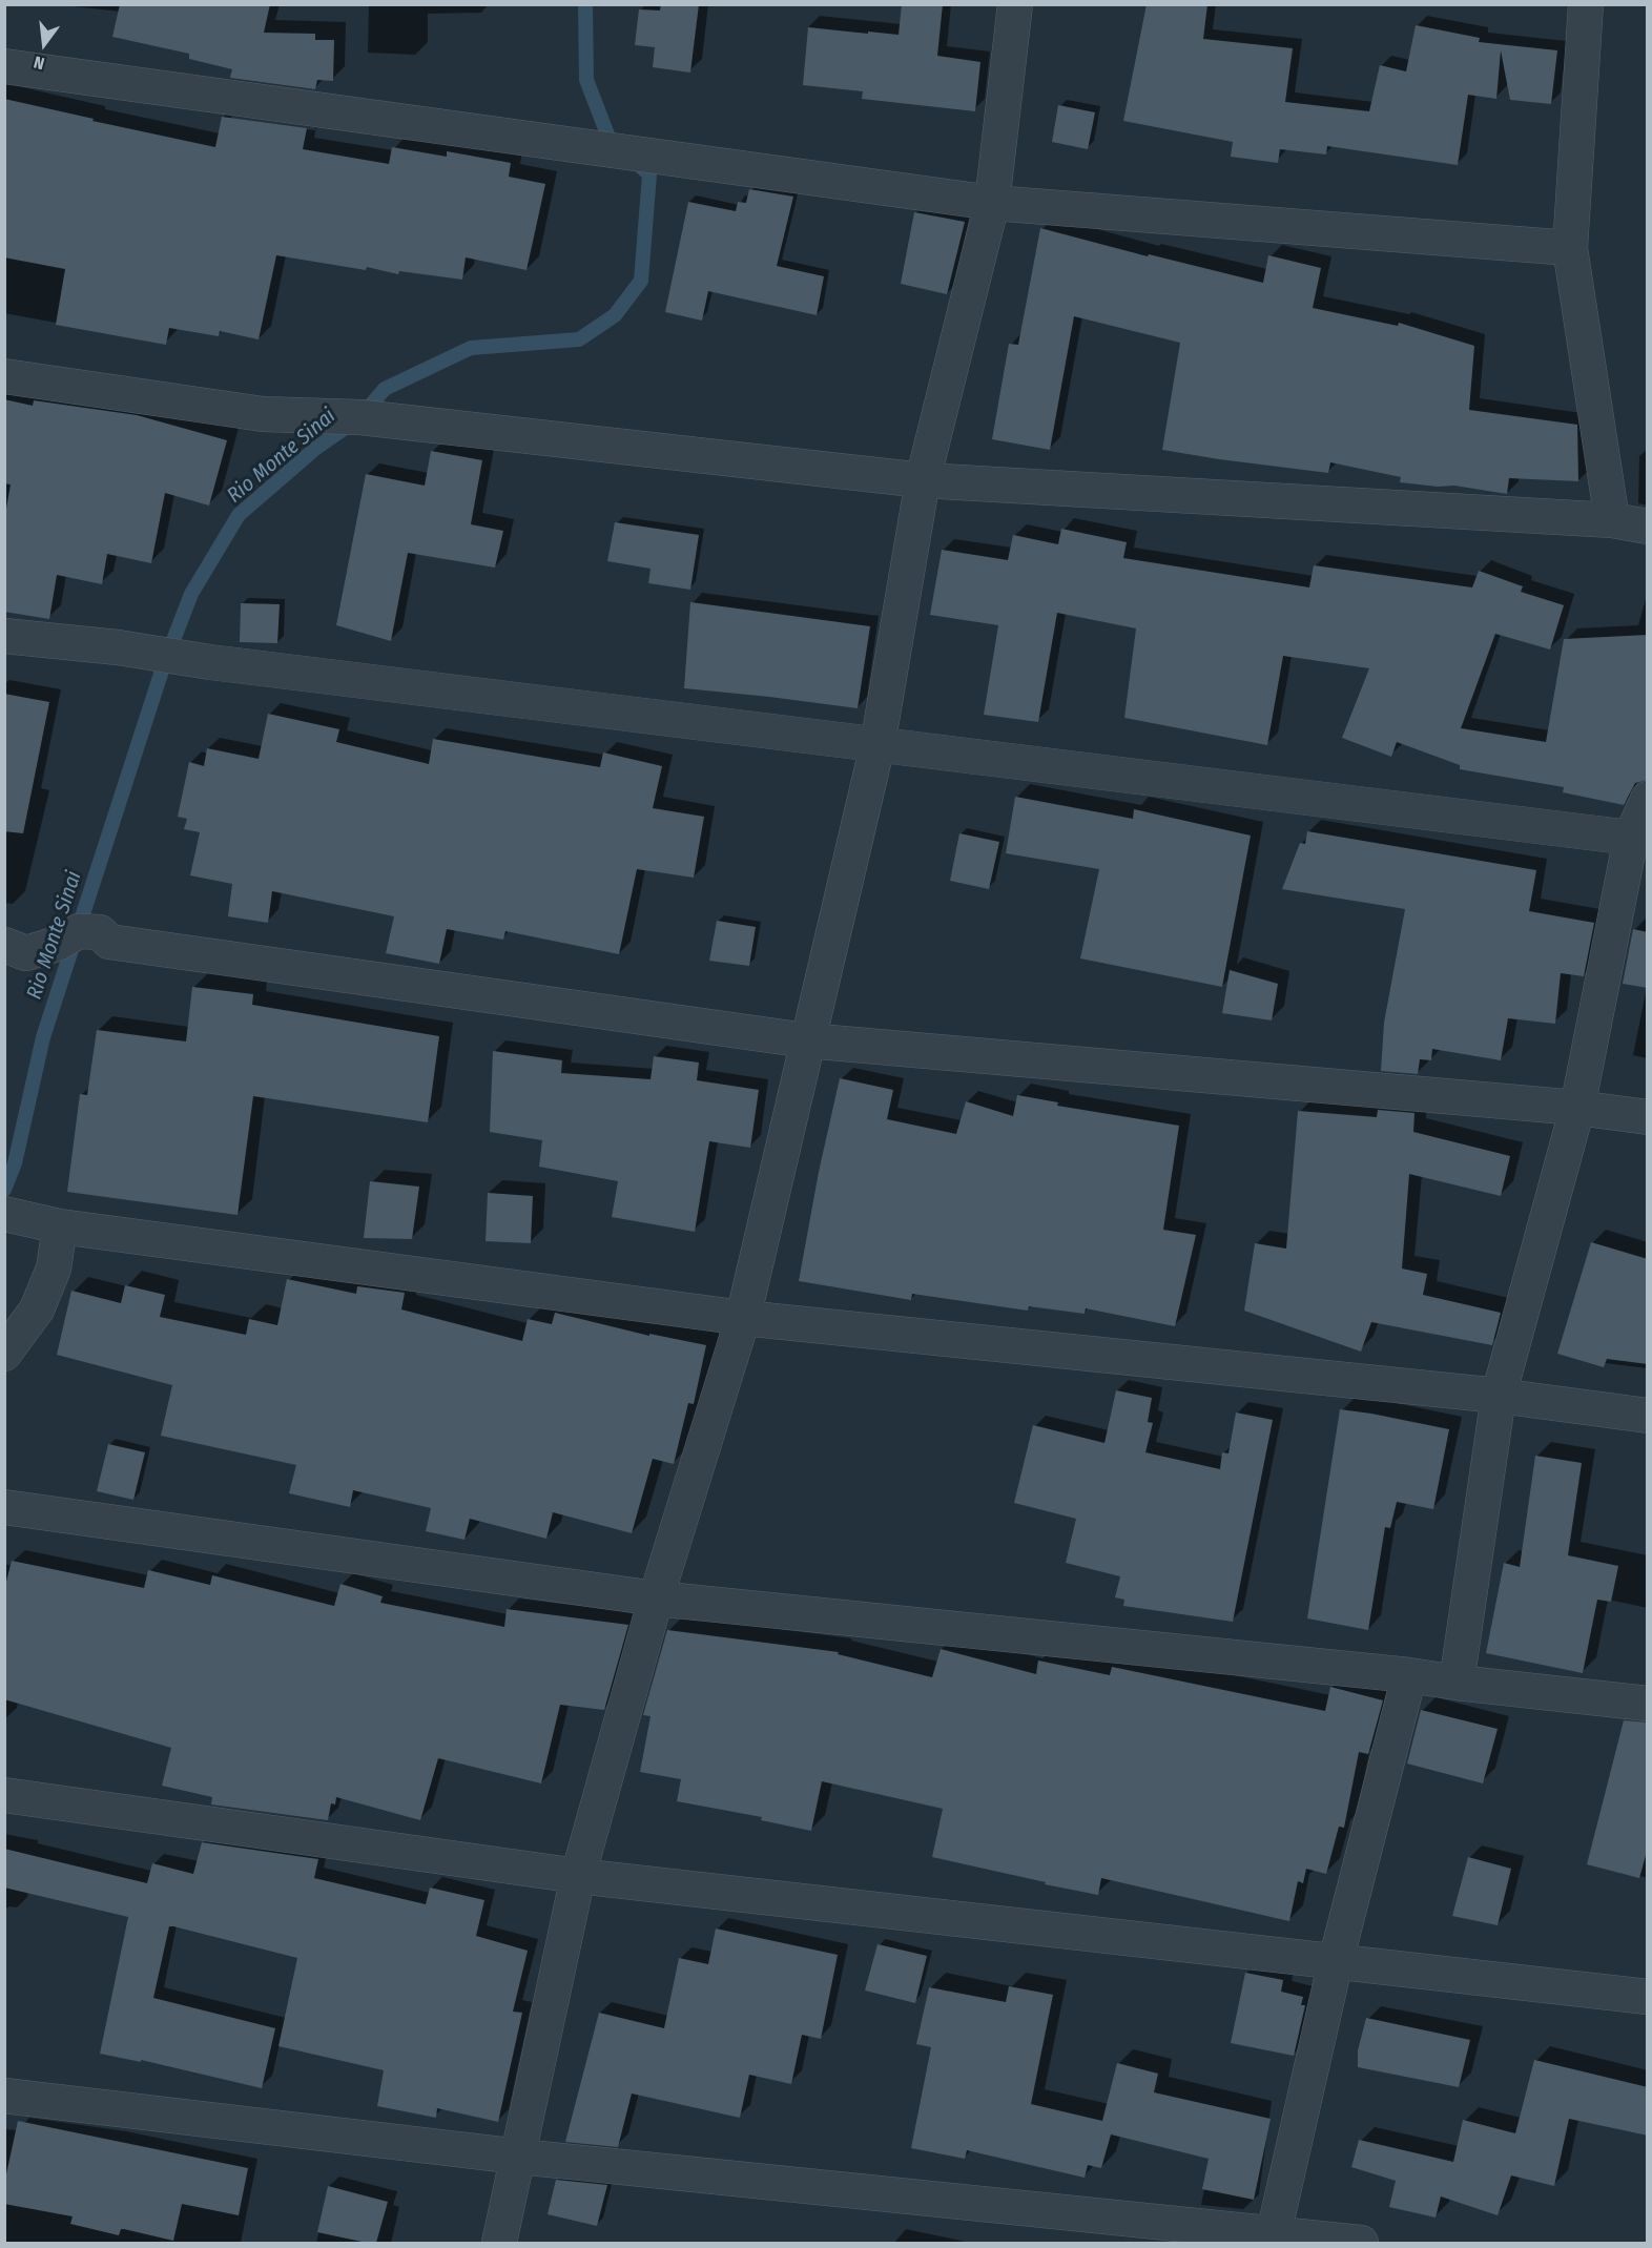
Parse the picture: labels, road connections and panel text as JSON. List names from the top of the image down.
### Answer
{
  "water": ["Rio Monte Sinai"],
  "north": "bottom"
}
